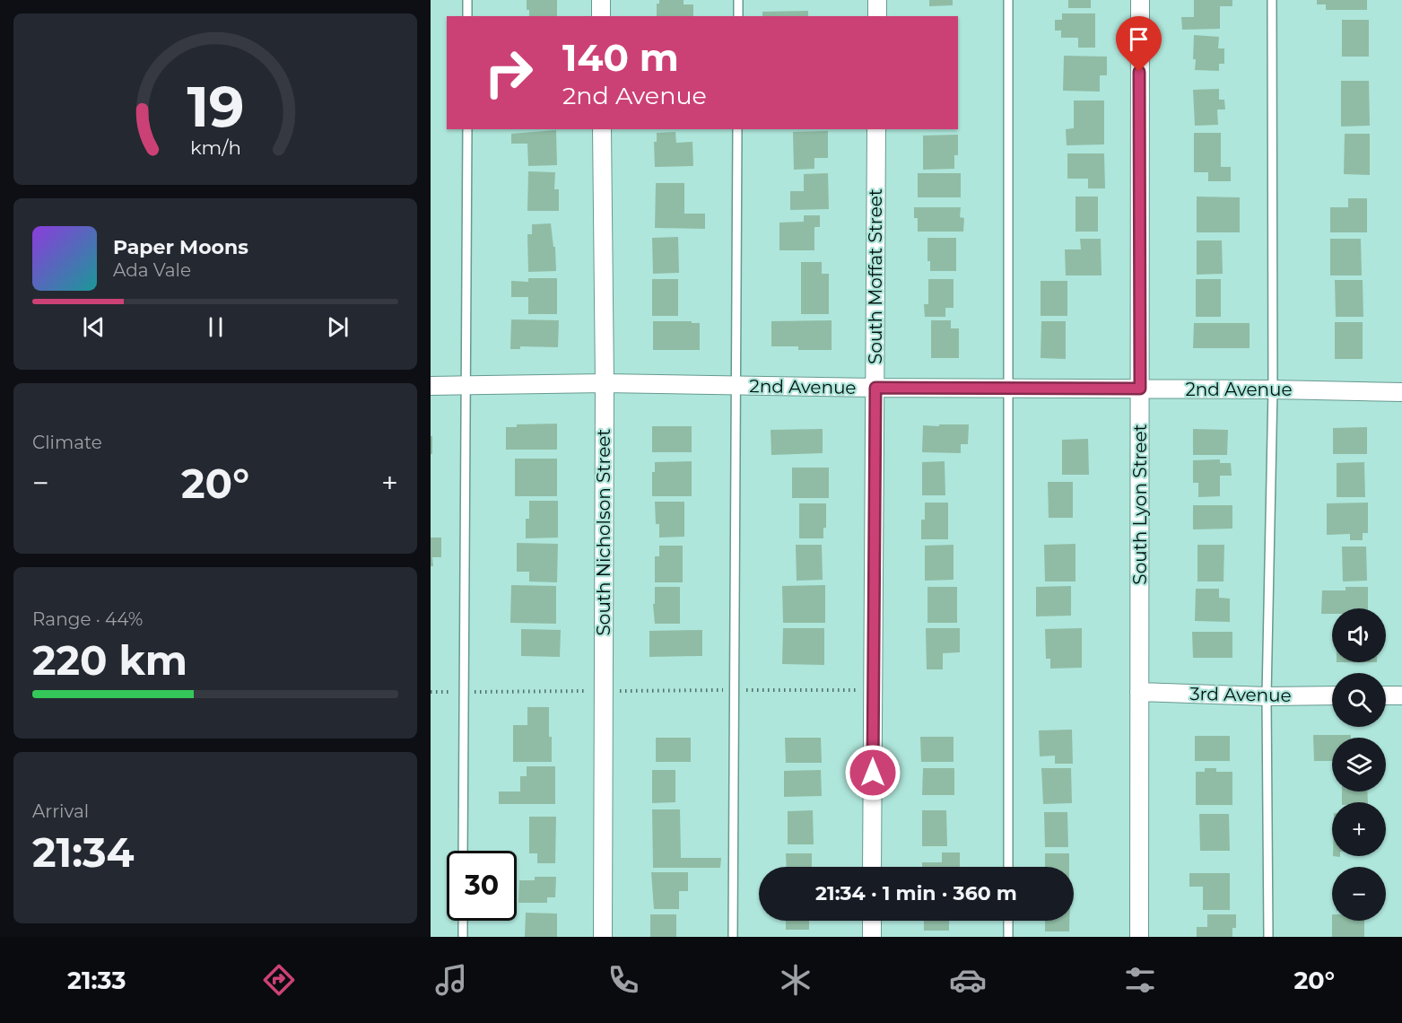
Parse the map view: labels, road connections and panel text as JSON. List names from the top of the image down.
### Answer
{
  "streets": {
    "street": [
      "South Moffat Street",
      "2nd Avenue",
      "South Lyon Street",
      "South Nicholson Street",
      "3rd Avenue"
    ]
  },
  "crossings": [
    ["South Moffat Street", "2nd Avenue"],
    ["2nd Avenue", "South Lyon Street"],
    ["2nd Avenue", "South Nicholson Street"],
    ["South Lyon Street", "3rd Avenue"]
  ],
  "page": {
    "turn": ["140 m", "2nd Avenue"],
    "song": ["Paper Moons", "Ada Vale"],
    "tile": [
      "Climate",
      ["Range · 44%", "220 km"],
      ["Arrival", "21:34"]
    ],
    "heat": ["−", "20°", "+"],
    "map_buttons": ["+", "−"],
    "limit": "30",
    "trip": "21:34 · 1 min · 360 m",
    "tabs": ["21:33", "20°"],
    "gauge": ["19", "km/h"]
  }
}
